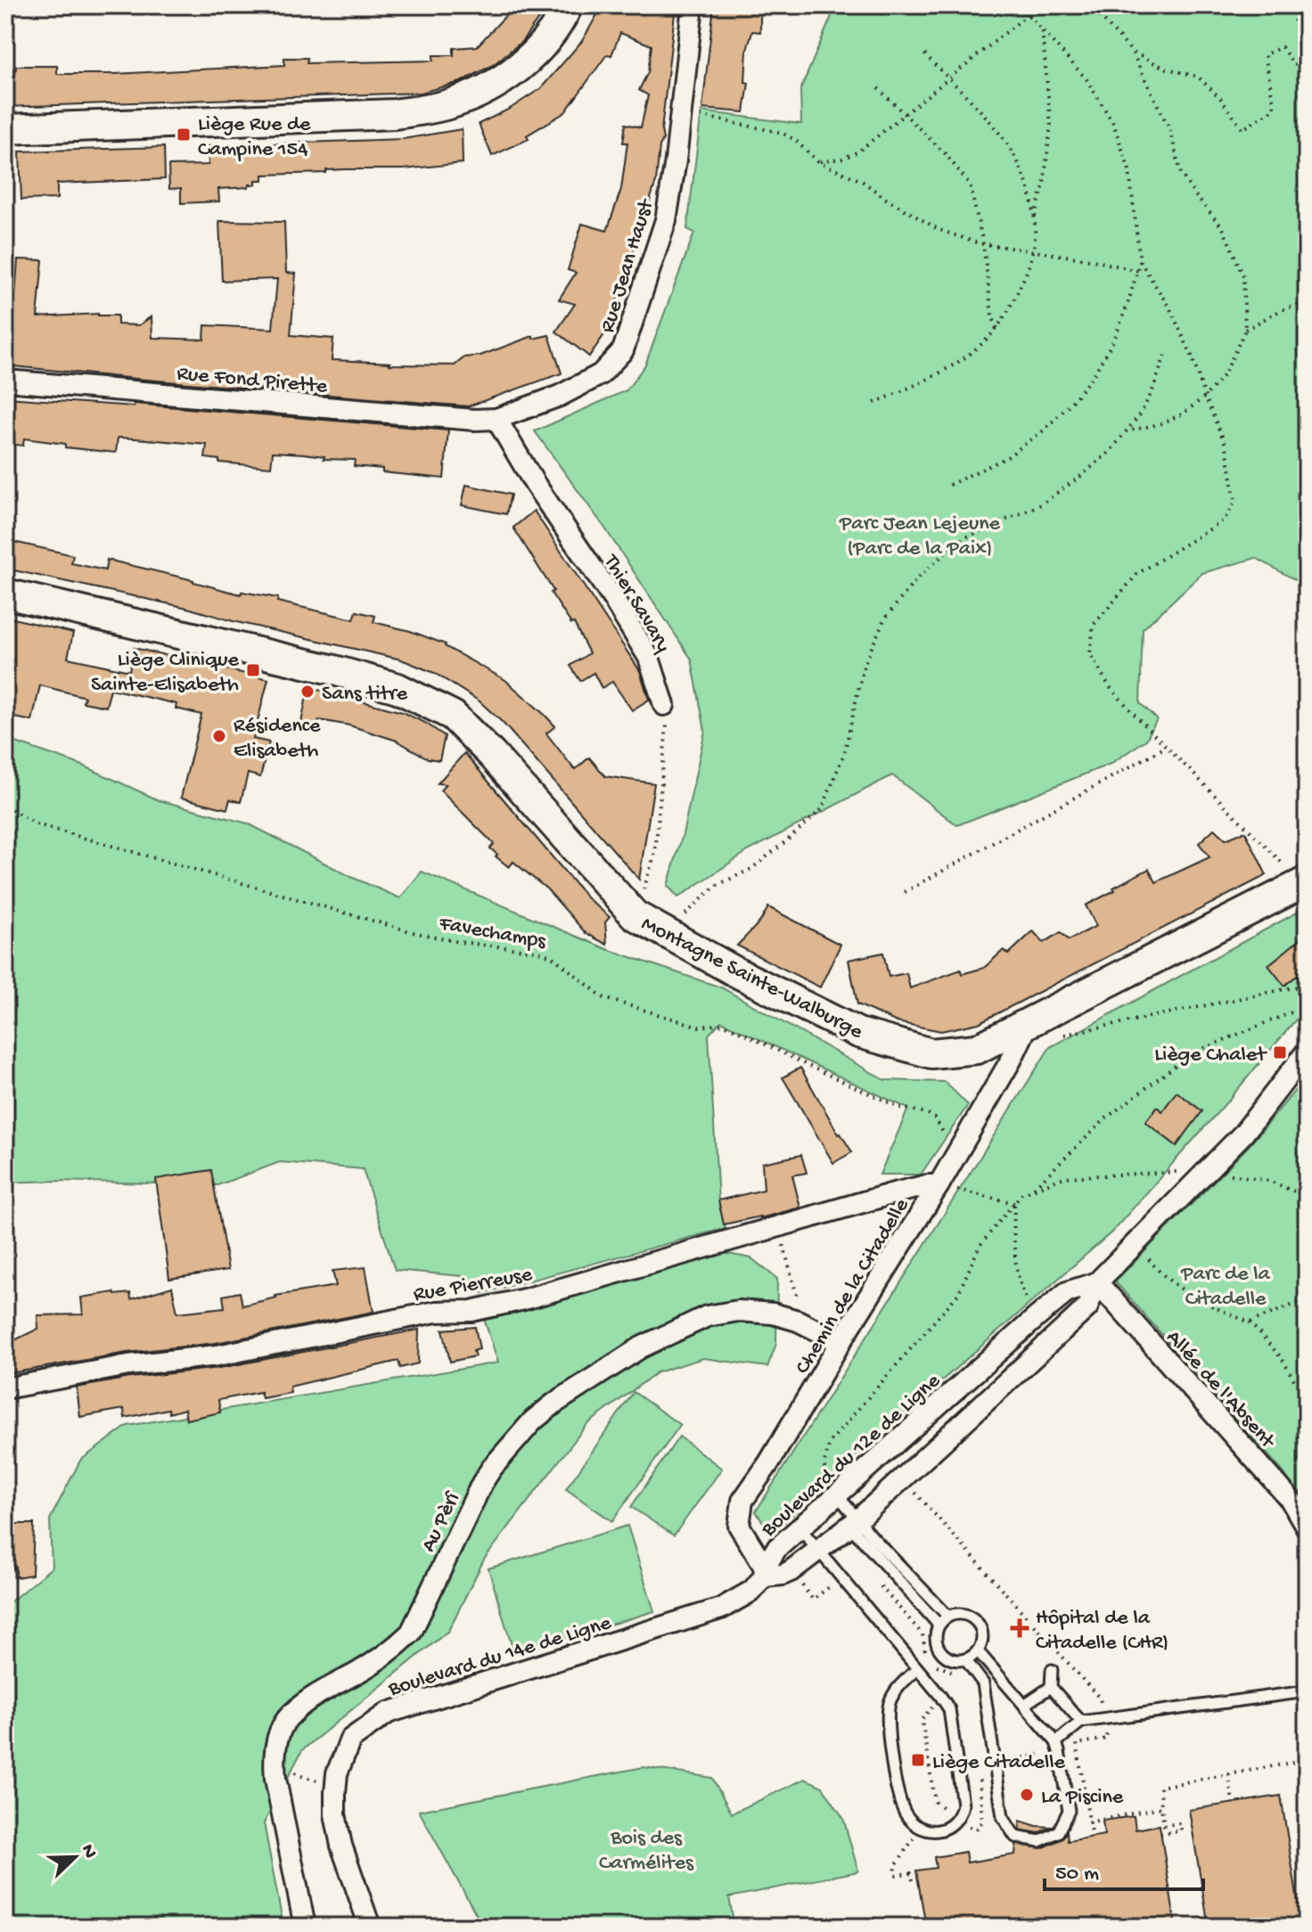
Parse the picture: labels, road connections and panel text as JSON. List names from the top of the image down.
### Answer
{
  "streets": {
    "street": [
      "Rue Jean Haust",
      "Rue Fond Pirette",
      "Thier Savary",
      "Montagne Sainte-Walburge",
      "Rue Pierreuse",
      "Chemin de la Citadelle",
      "Allée de l'Absent",
      "Boulevard du 12e de Ligne",
      "Au Pèrî",
      "Boulevard du 14e de Ligne"
    ],
    "path": ["Favechamps"]
  },
  "crossings": [
    ["Rue Jean Haust", "Rue Fond Pirette"],
    ["Rue Jean Haust", "Thier Savary"],
    ["Rue Fond Pirette", "Thier Savary"],
    ["Montagne Sainte-Walburge", "Chemin de la Citadelle"],
    ["Rue Pierreuse", "Chemin de la Citadelle"],
    ["Chemin de la Citadelle", "Boulevard du 12e de Ligne"],
    ["Chemin de la Citadelle", "Au Pèrî"],
    ["Chemin de la Citadelle", "Boulevard du 14e de Ligne"],
    ["Allée de l'Absent", "Boulevard du 12e de Ligne"],
    ["Boulevard du 12e de Ligne", "Boulevard du 14e de Ligne"]
  ],
  "parks": ["Parc Jean Lejeune (Parc de la Paix)", "Parc de la Citadelle", "Bois des Carmélites"],
  "places": {
    "transit": [
      "Liège Rue de Campine 154",
      "Liège Clinique Sainte-Elisabeth",
      "Liège Chalet",
      "Liège Citadelle"
    ],
    "other": ["Sans titre", "Résidence Elisabeth", "La Piscine"],
    "health": ["Hôpital de la Citadelle (CHR)"]
  },
  "scale_bar": "50 m",
  "north": "top right"
}
